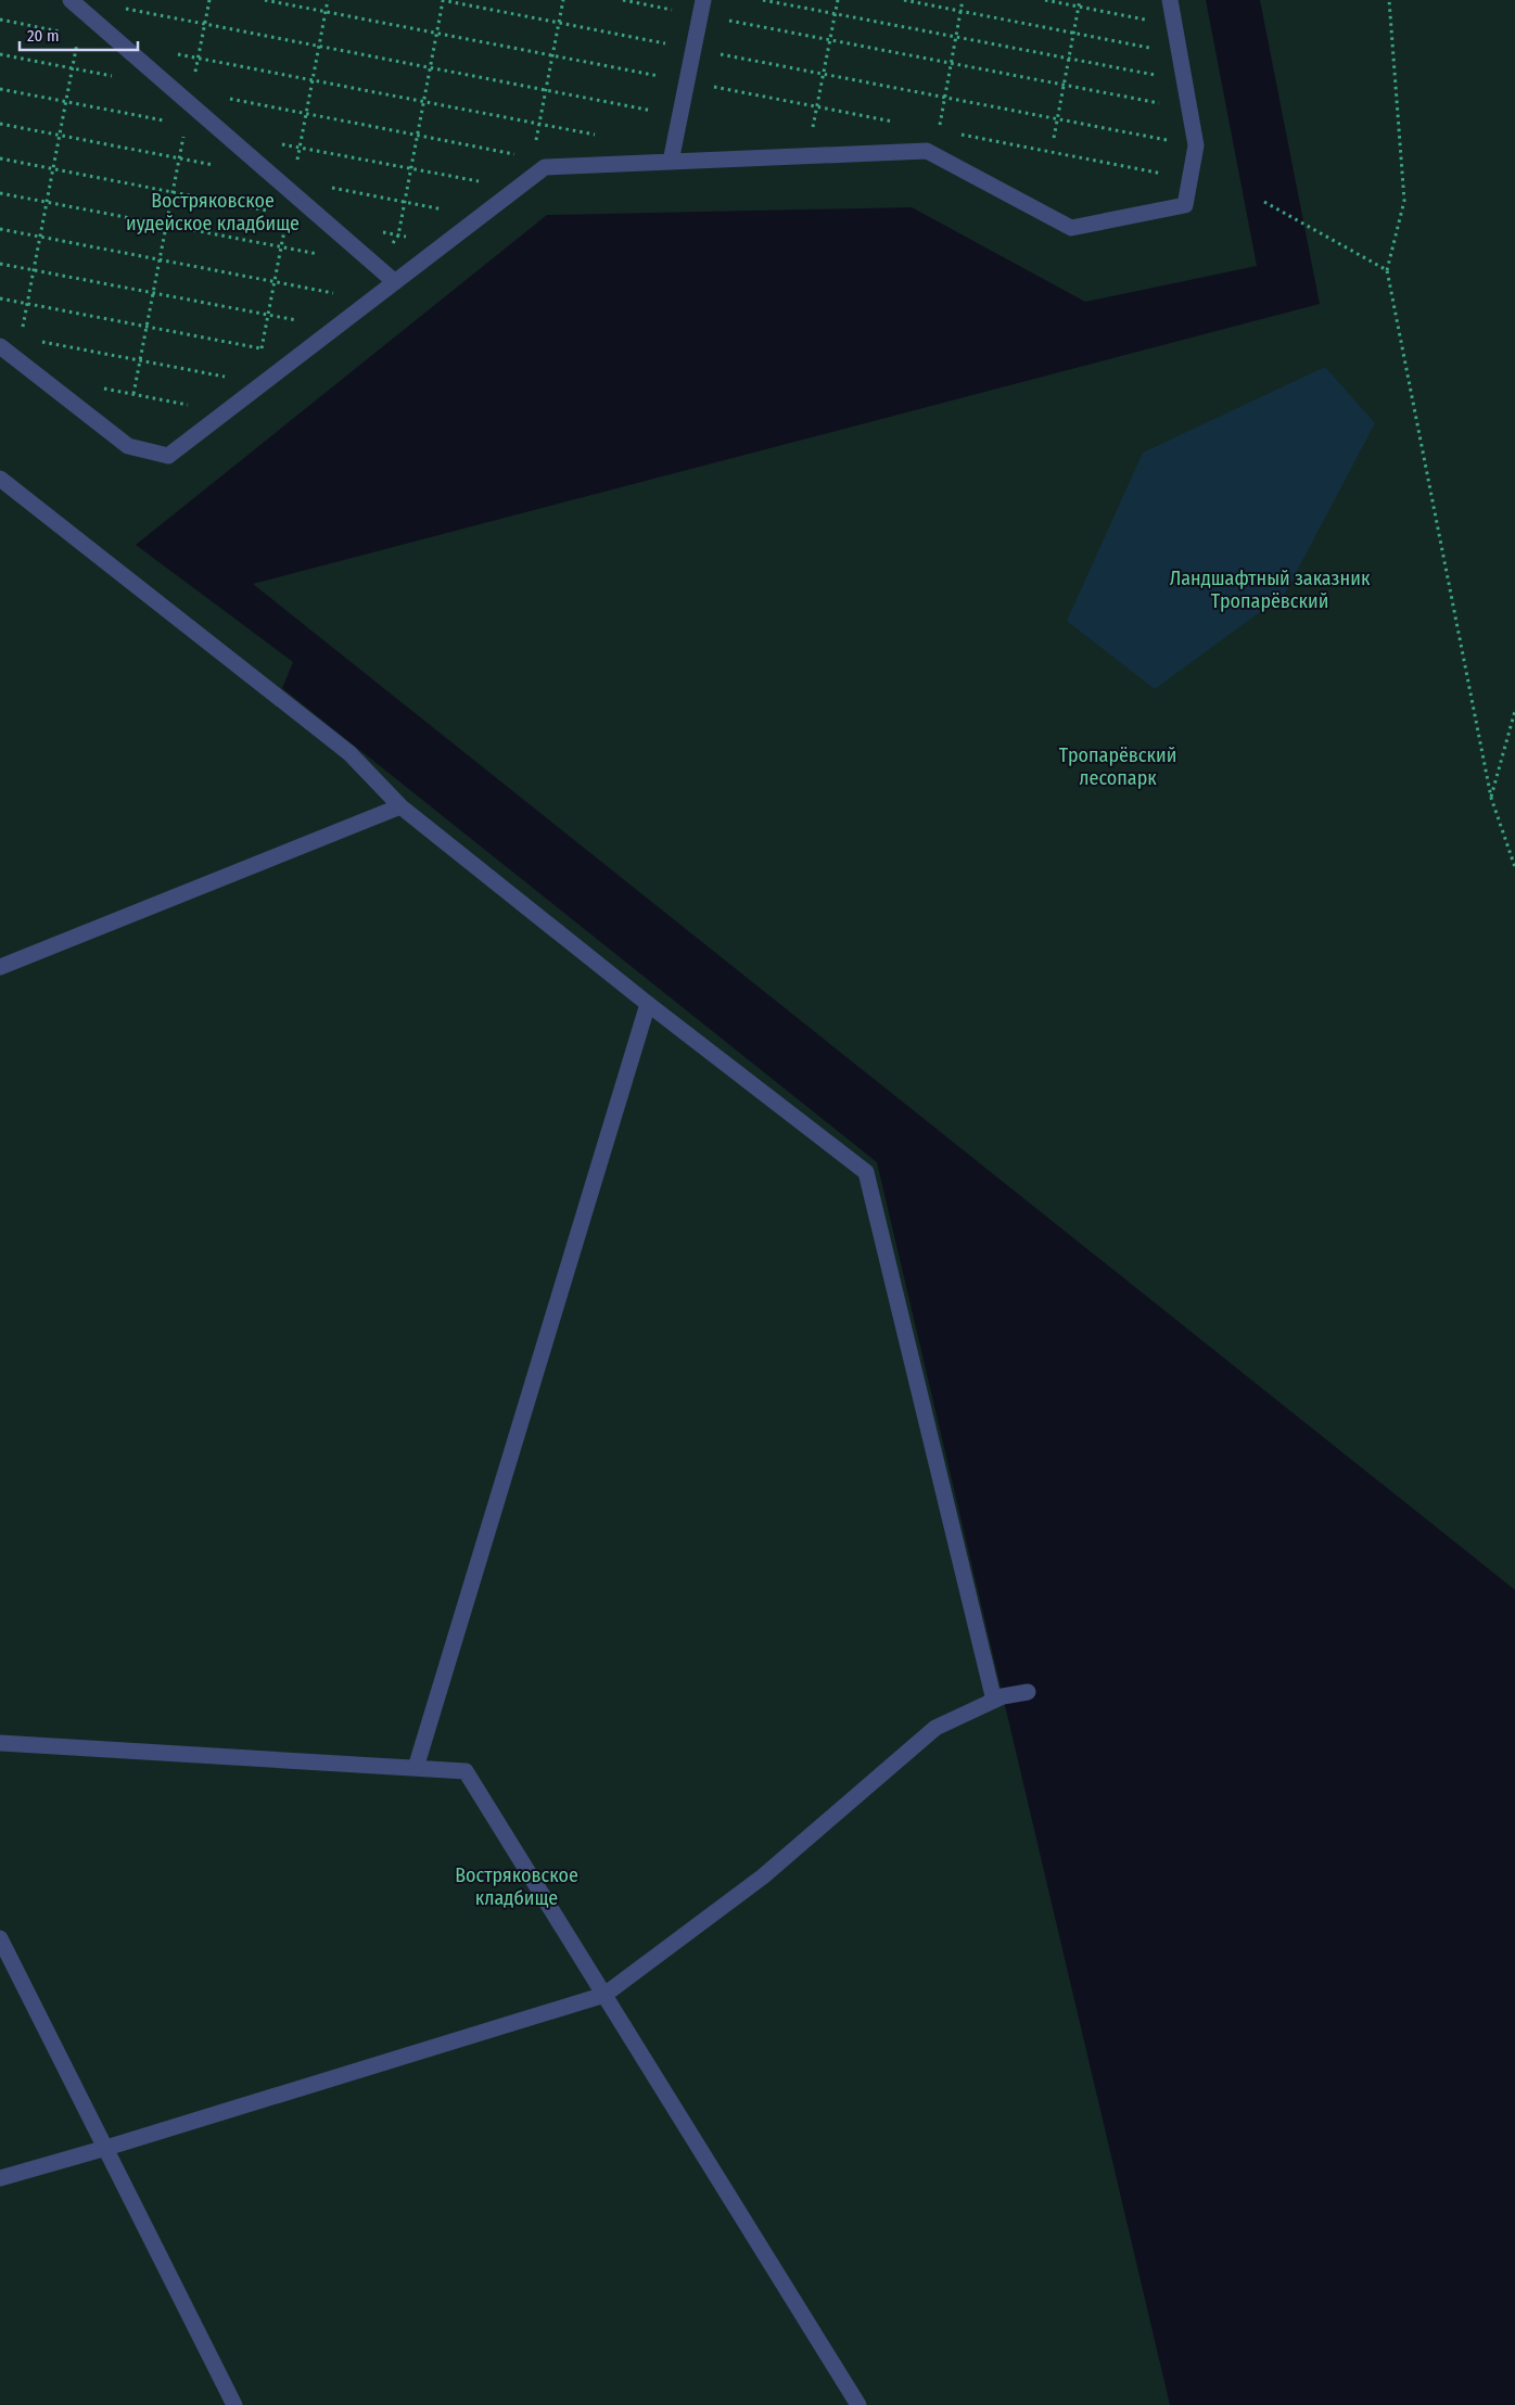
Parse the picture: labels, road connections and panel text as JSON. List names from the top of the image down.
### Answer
{
  "parks": [
    "Востряковское иудейское кладбище",
    "Ландшафтный заказник Тропарёвский",
    "Тропарёвский лесопарк",
    "Востряковское кладбище"
  ],
  "scale_bar": "20 m"
}
